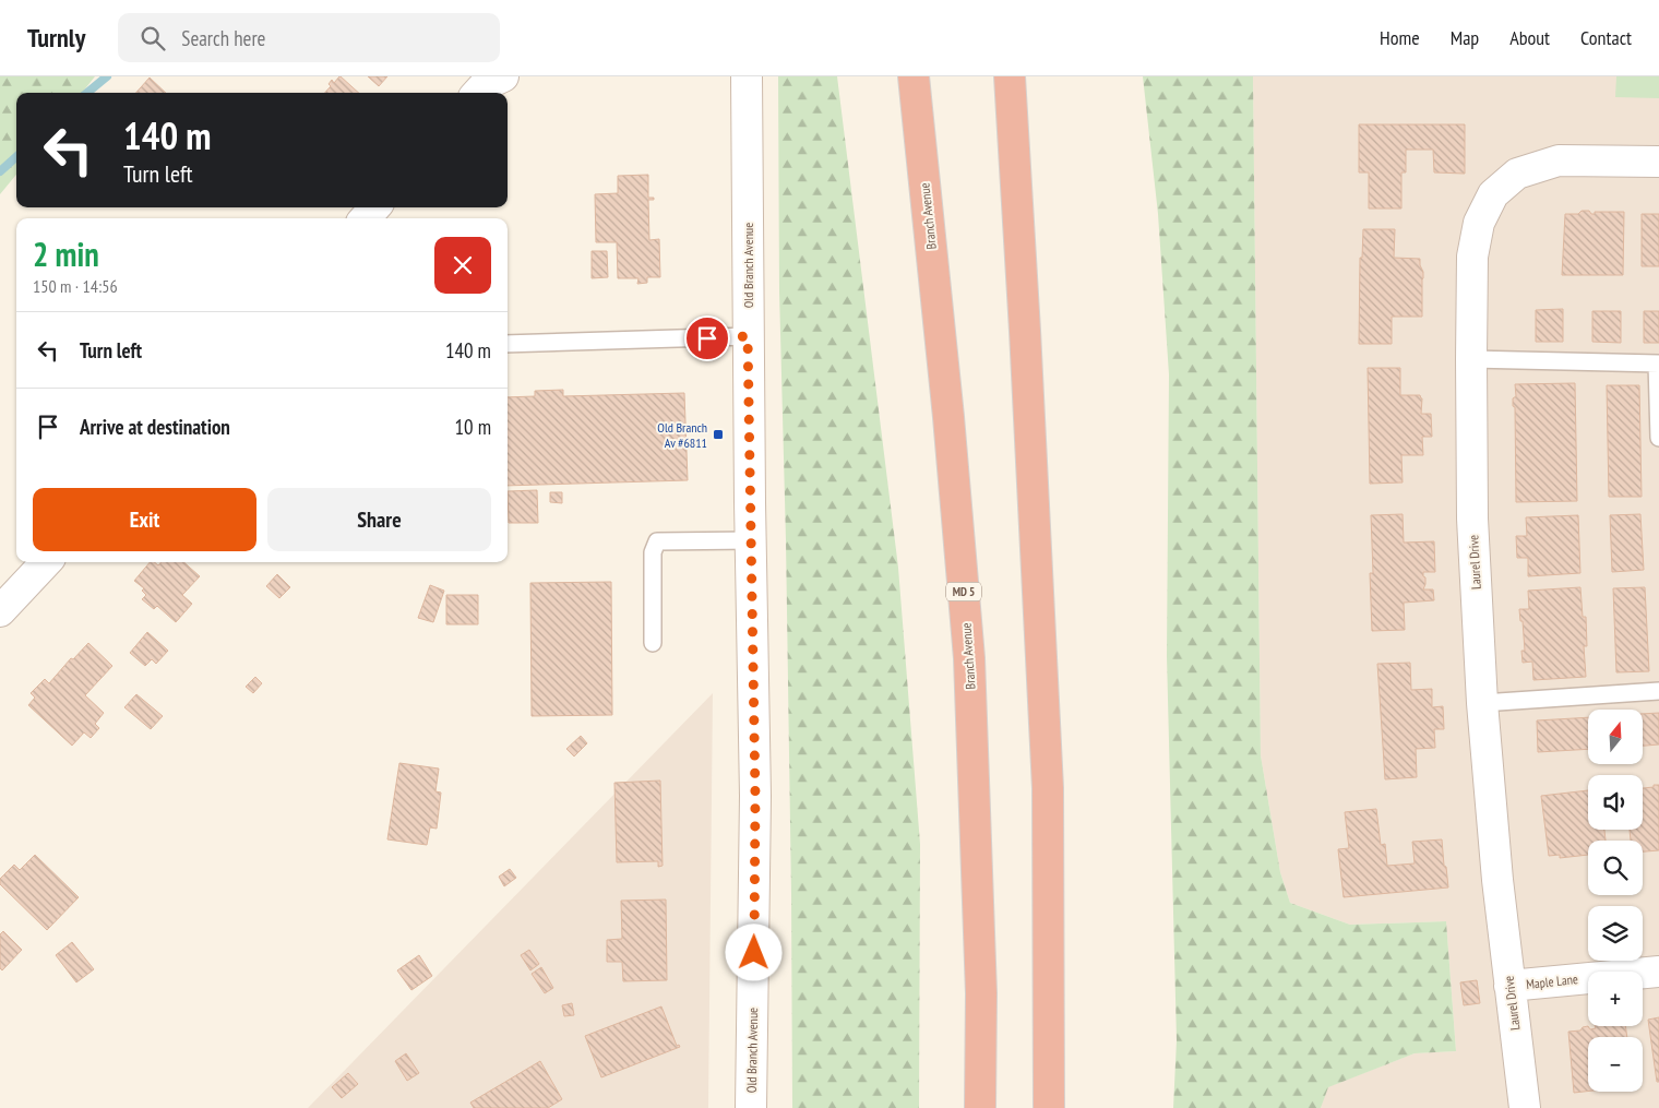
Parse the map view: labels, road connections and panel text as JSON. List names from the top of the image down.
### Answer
{
  "streets": {
    "highway": ["Branch Avenue", "MD 5"],
    "street": ["Old Branch Avenue", "Laurel Drive", "Maple Lane"]
  },
  "crossings": [
    ["Laurel Drive", "Maple Lane"]
  ],
  "places": {
    "transit": ["Old Branch Av #6811"]
  },
  "north": "top",
  "page": {
    "header": "Turnly",
    "search": "Search here",
    "nav": [
      "Home",
      "Map",
      "About",
      "Contact"
    ],
    "turn": ["140 m", "Turn left"],
    "heading": ["2 min", "150 m · 14:56"],
    "list": [
      {
        "name": "Turn left",
        "value": "140 m"
      },
      {
        "name": "Arrive at destination",
        "value": "10 m"
      }
    ],
    "buttons": ["Exit", "Share"],
    "map_buttons": ["+", "−"]
  }
}
